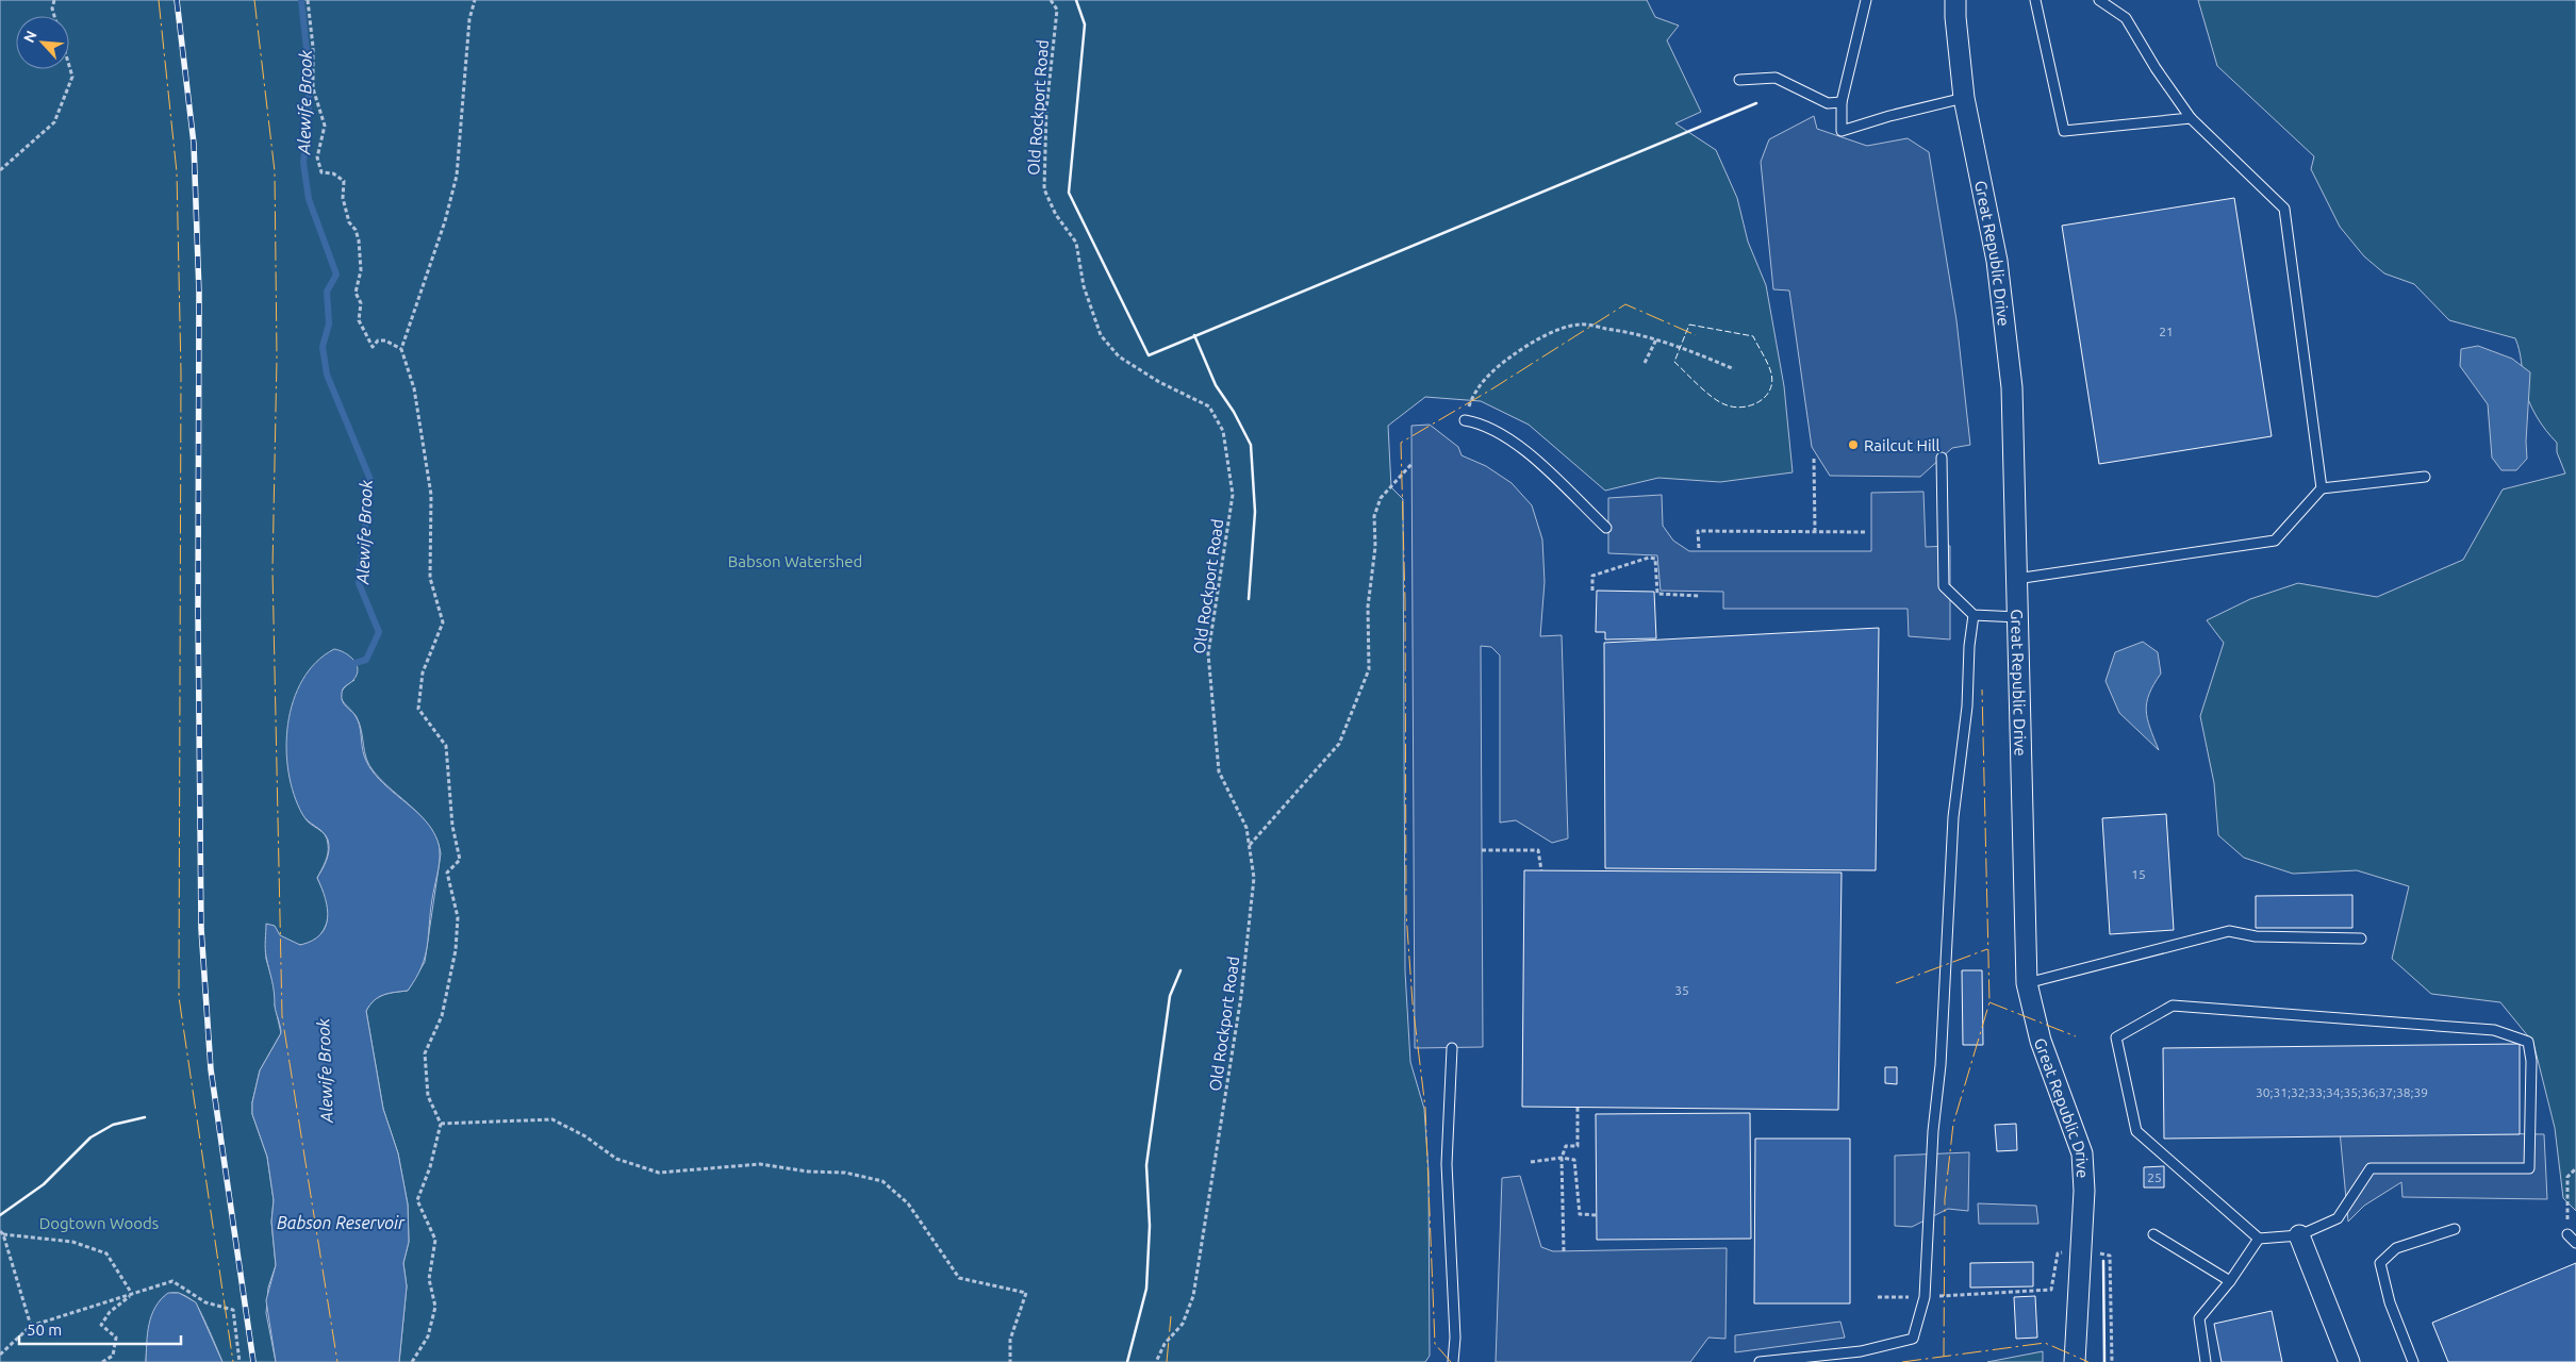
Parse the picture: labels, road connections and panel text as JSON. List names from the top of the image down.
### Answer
{
  "streets": {
    "street": ["Great Republic Drive"],
    "path": ["Old Rockport Road"]
  },
  "water": ["Alewife Brook", "Babson Reservoir"],
  "parks": ["Babson Watershed", "Dogtown Woods"],
  "places": ["Railcut Hill"],
  "house_numbers": [
    "21",
    "15",
    "35",
    "30;31;32;33;34;35;36;37;38;39",
    "25"
  ],
  "scale_bar": "50 m",
  "north": "top left"
}
